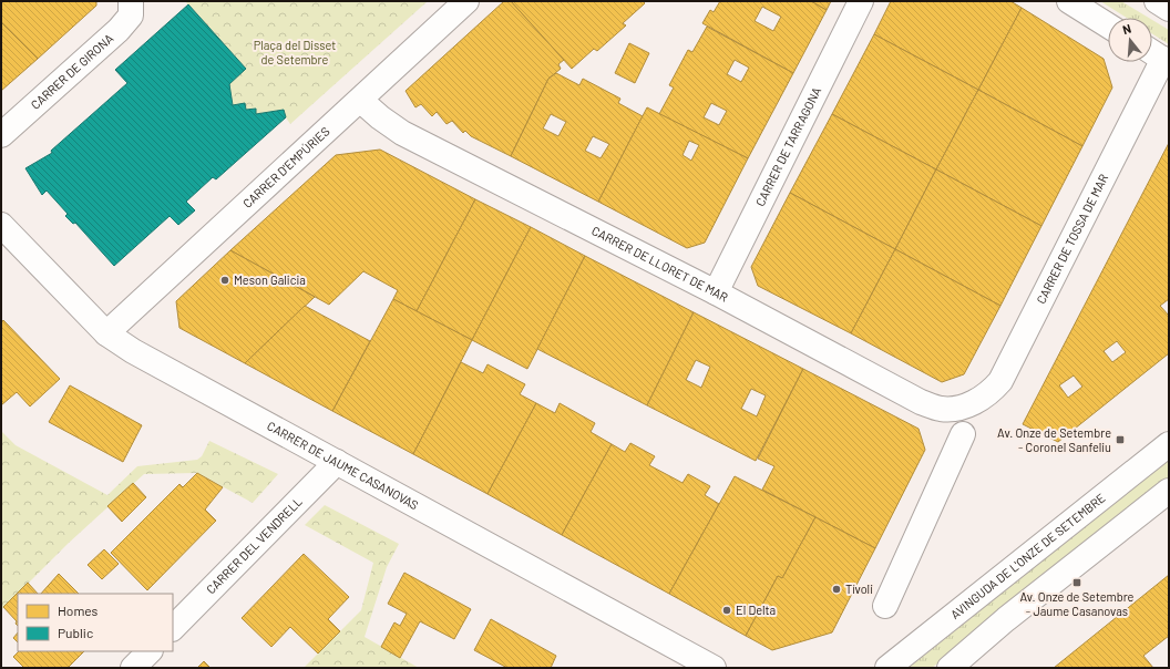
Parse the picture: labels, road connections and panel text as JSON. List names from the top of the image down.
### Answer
{
  "streets": {
    "street": [
      "CARRER DE GIRONA",
      "CARRER DE TARRAGONA",
      "CARRER D'EMPÚRIES",
      "CARRER DE TOSSA DE MAR",
      "CARRER DE LLORET DE MAR",
      "CARRER DE JAUME CASANOVAS",
      "CARRER DEL VENDRELL",
      "AVINGUDA DE L'ONZE DE SETEMBRE"
    ]
  },
  "crossings": [
    ["CARRER DE TARRAGONA", "CARRER DE LLORET DE MAR"],
    ["CARRER D'EMPÚRIES", "CARRER DE LLORET DE MAR"],
    ["CARRER D'EMPÚRIES", "CARRER DE JAUME CASANOVAS"],
    ["CARRER DE TOSSA DE MAR", "CARRER DE LLORET DE MAR"],
    ["CARRER DE JAUME CASANOVAS", "CARRER DEL VENDRELL"]
  ],
  "parks": ["Plaça del Disset de Setembre"],
  "places": {
    "other": ["Meson Galicia", "Tívoli", "El Delta"],
    "transit": ["Av. Onze de Setembre - Coronel Sanfeliu", "Av. Onze de Setembre - Jaume Casanovas"]
  },
  "legend": ["Homes", "Public"],
  "north": "top"
}
